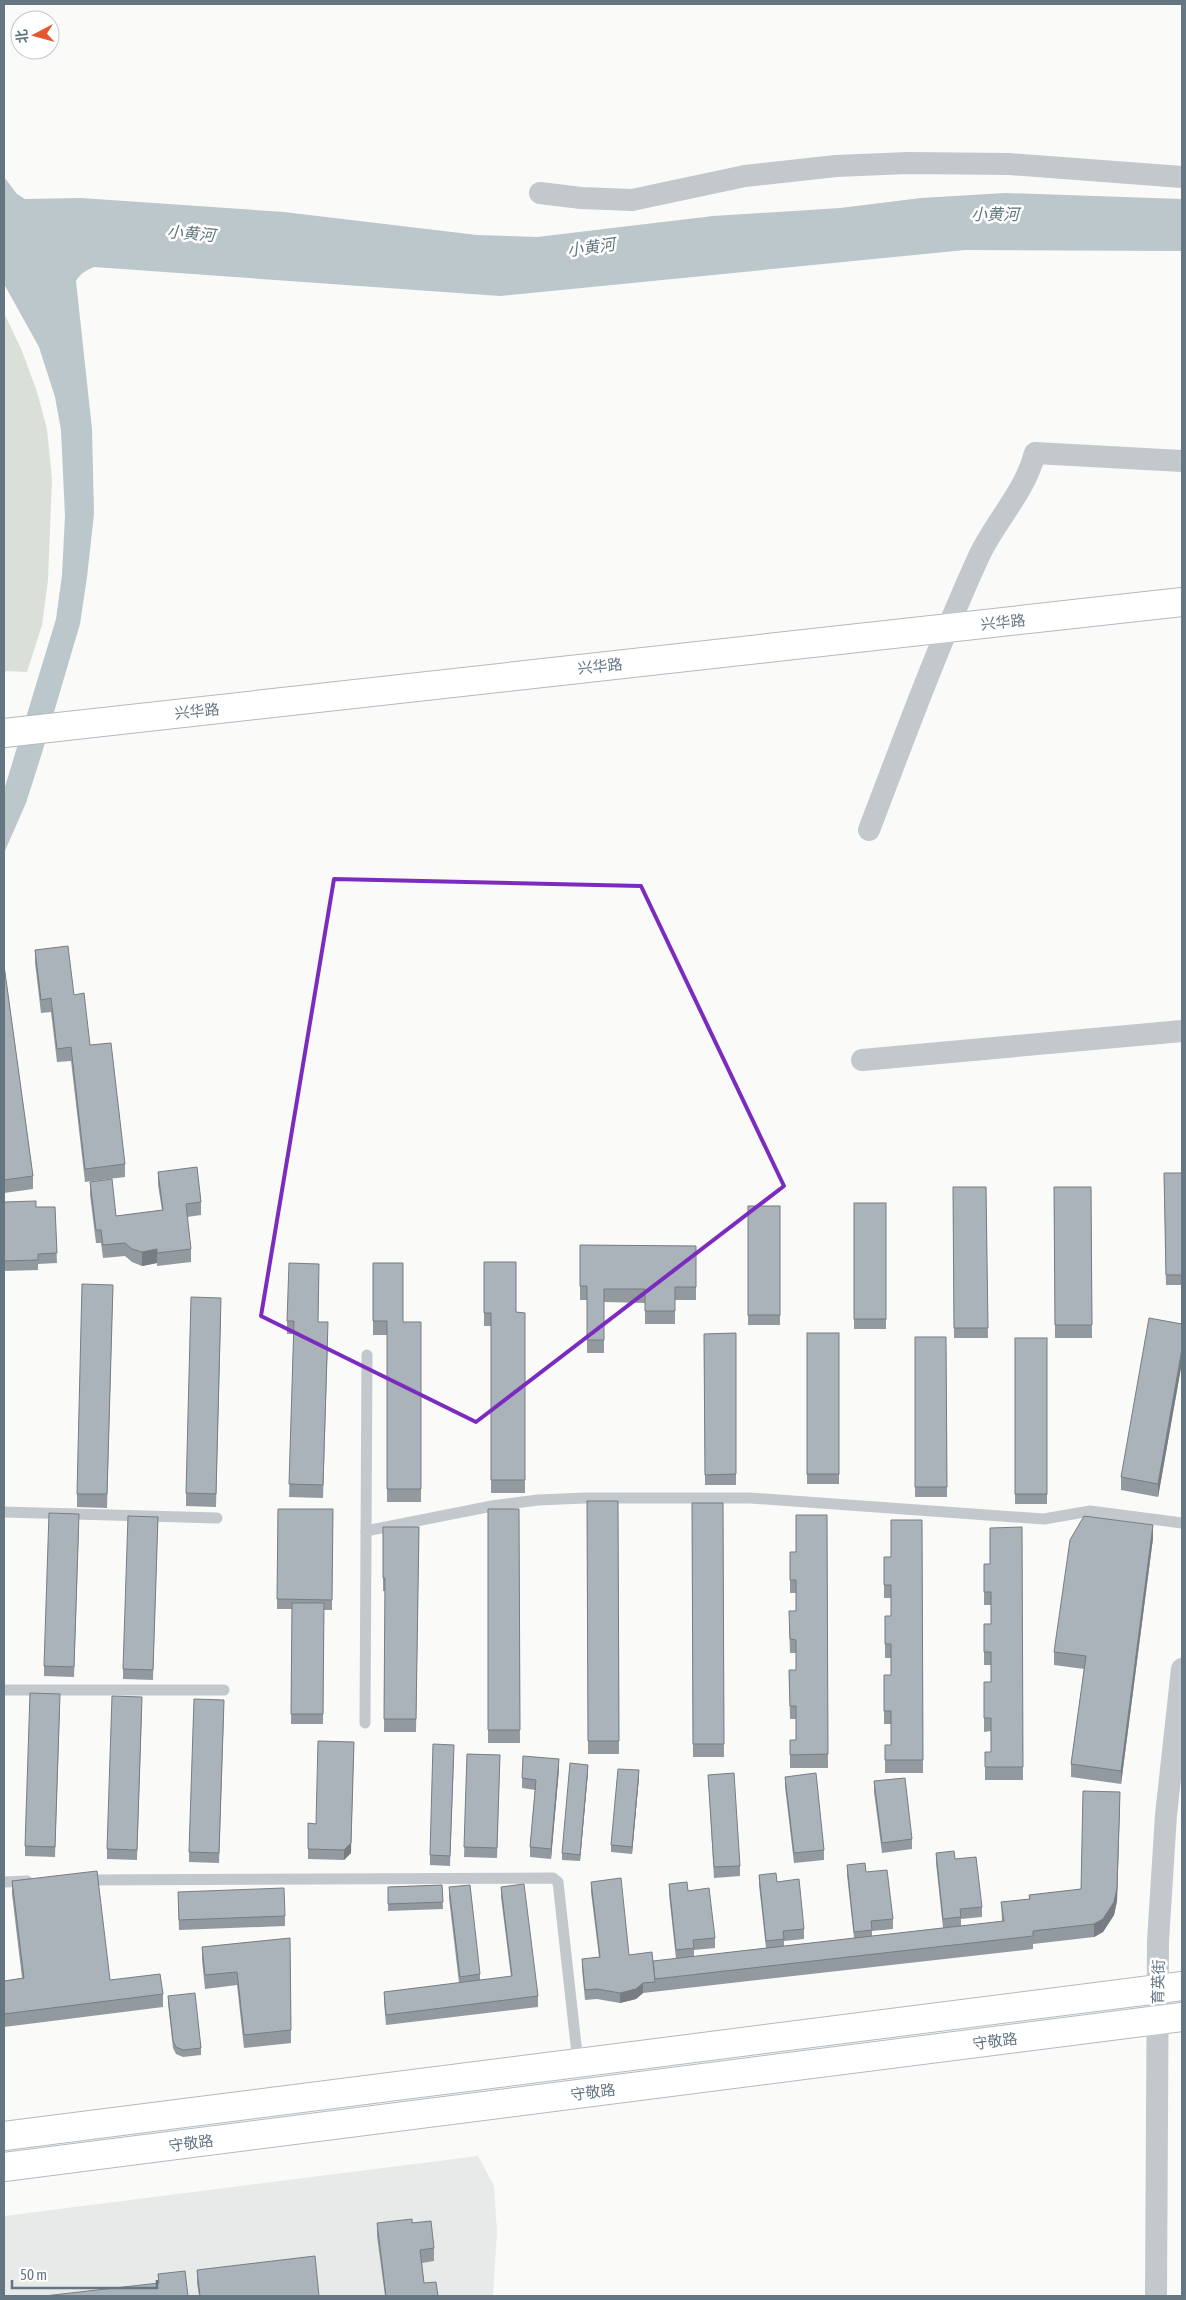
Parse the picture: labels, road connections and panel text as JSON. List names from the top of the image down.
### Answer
{
  "streets": {
    "main road": ["兴华路", "守敬路"],
    "street": ["育英街"]
  },
  "crossings": [
    ["育英街", "守敬路"]
  ],
  "water": ["小黄河"],
  "scale_bar": "50 m",
  "north": "left"
}
